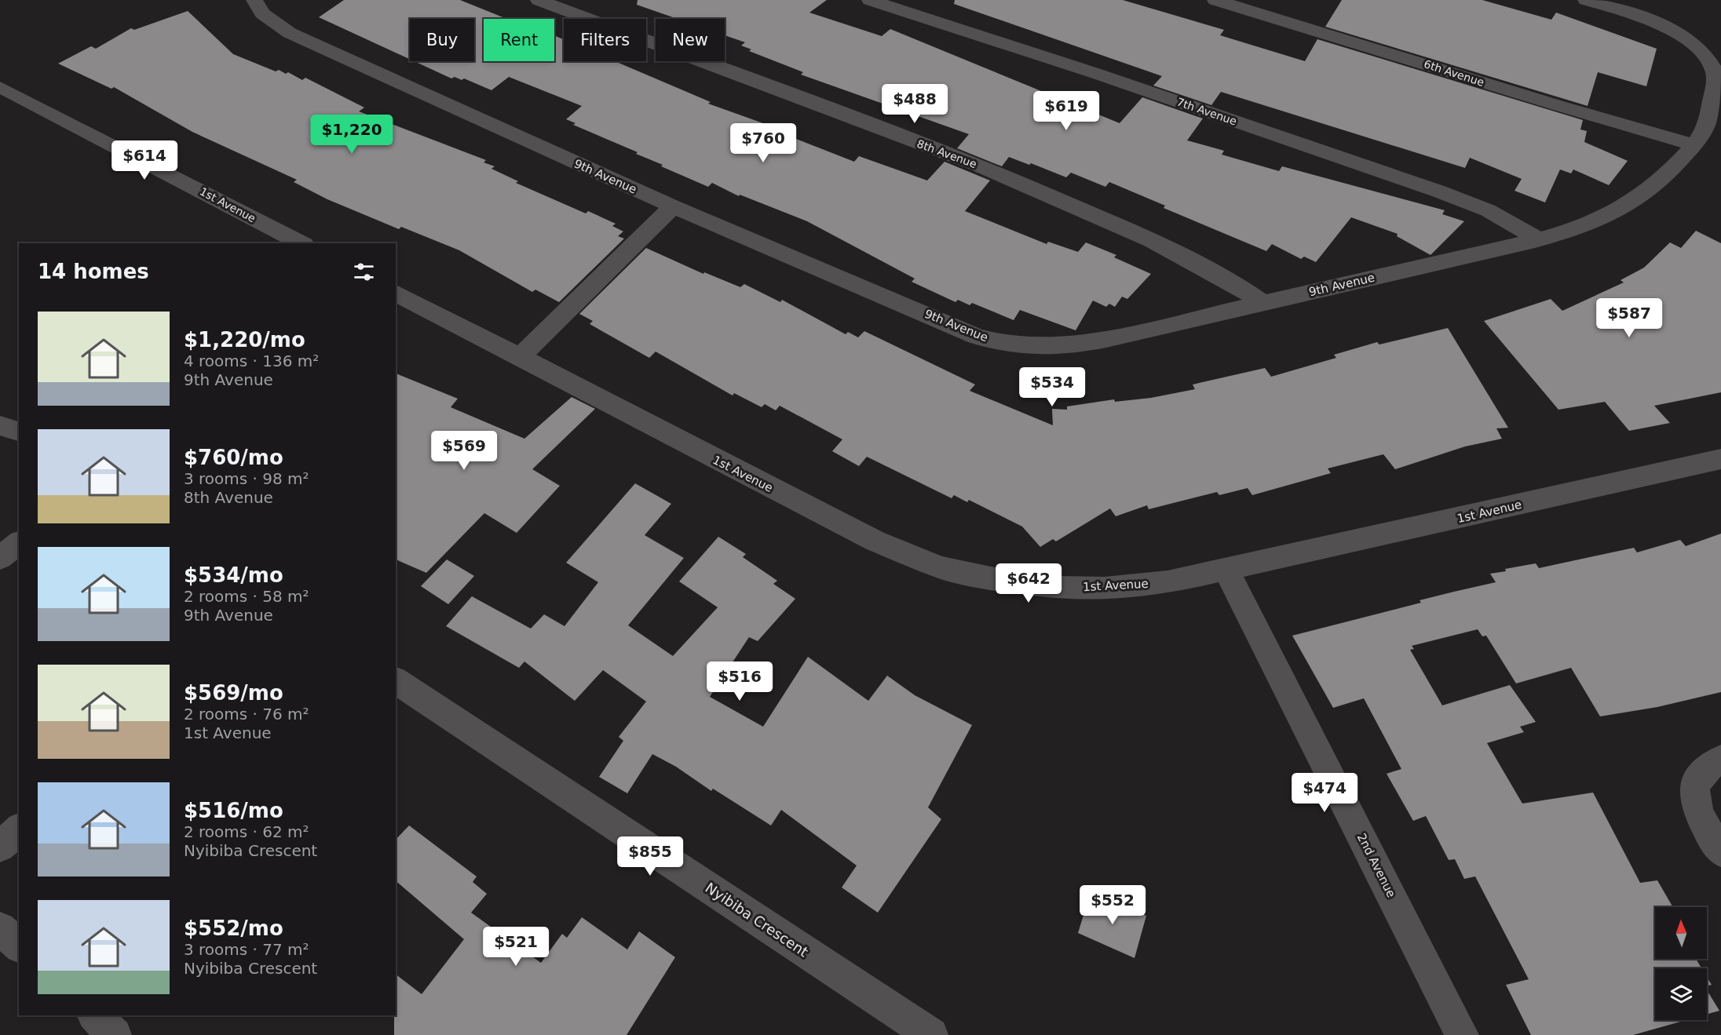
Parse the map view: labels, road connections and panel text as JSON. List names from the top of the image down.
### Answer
{
  "streets": {
    "street": [
      "6th Avenue",
      "7th Avenue",
      "8th Avenue",
      "9th Avenue",
      "1st Avenue",
      "2nd Avenue",
      "Nyibiba Crescent"
    ]
  },
  "crossings": [
    ["6th Avenue", "9th Avenue"],
    ["7th Avenue", "9th Avenue"],
    ["8th Avenue", "9th Avenue"],
    ["1st Avenue", "2nd Avenue"]
  ],
  "north": "top",
  "page": {
    "chip": [
      "Buy",
      "Rent",
      "Filters",
      "New"
    ],
    "price": [
      "$488",
      "$619",
      "$1,220",
      "$760",
      "$614",
      "$587",
      "$534",
      "$569",
      "$642",
      "$516",
      "$474",
      "$855",
      "$552",
      "$521"
    ],
    "heading": "14 homes",
    "list": [
      {
        "name": "$1,220/mo",
        "note": "4 rooms · 136 m² · 9th Avenue"
      },
      {
        "name": "$760/mo",
        "note": "3 rooms · 98 m² · 8th Avenue"
      },
      {
        "name": "$534/mo",
        "note": "2 rooms · 58 m² · 9th Avenue"
      },
      {
        "name": "$569/mo",
        "note": "2 rooms · 76 m² · 1st Avenue"
      },
      {
        "name": "$516/mo",
        "note": "2 rooms · 62 m² · Nyibiba Crescent"
      },
      {
        "name": "$552/mo",
        "note": "3 rooms · 77 m² · Nyibiba Crescent"
      }
    ]
  }
}
